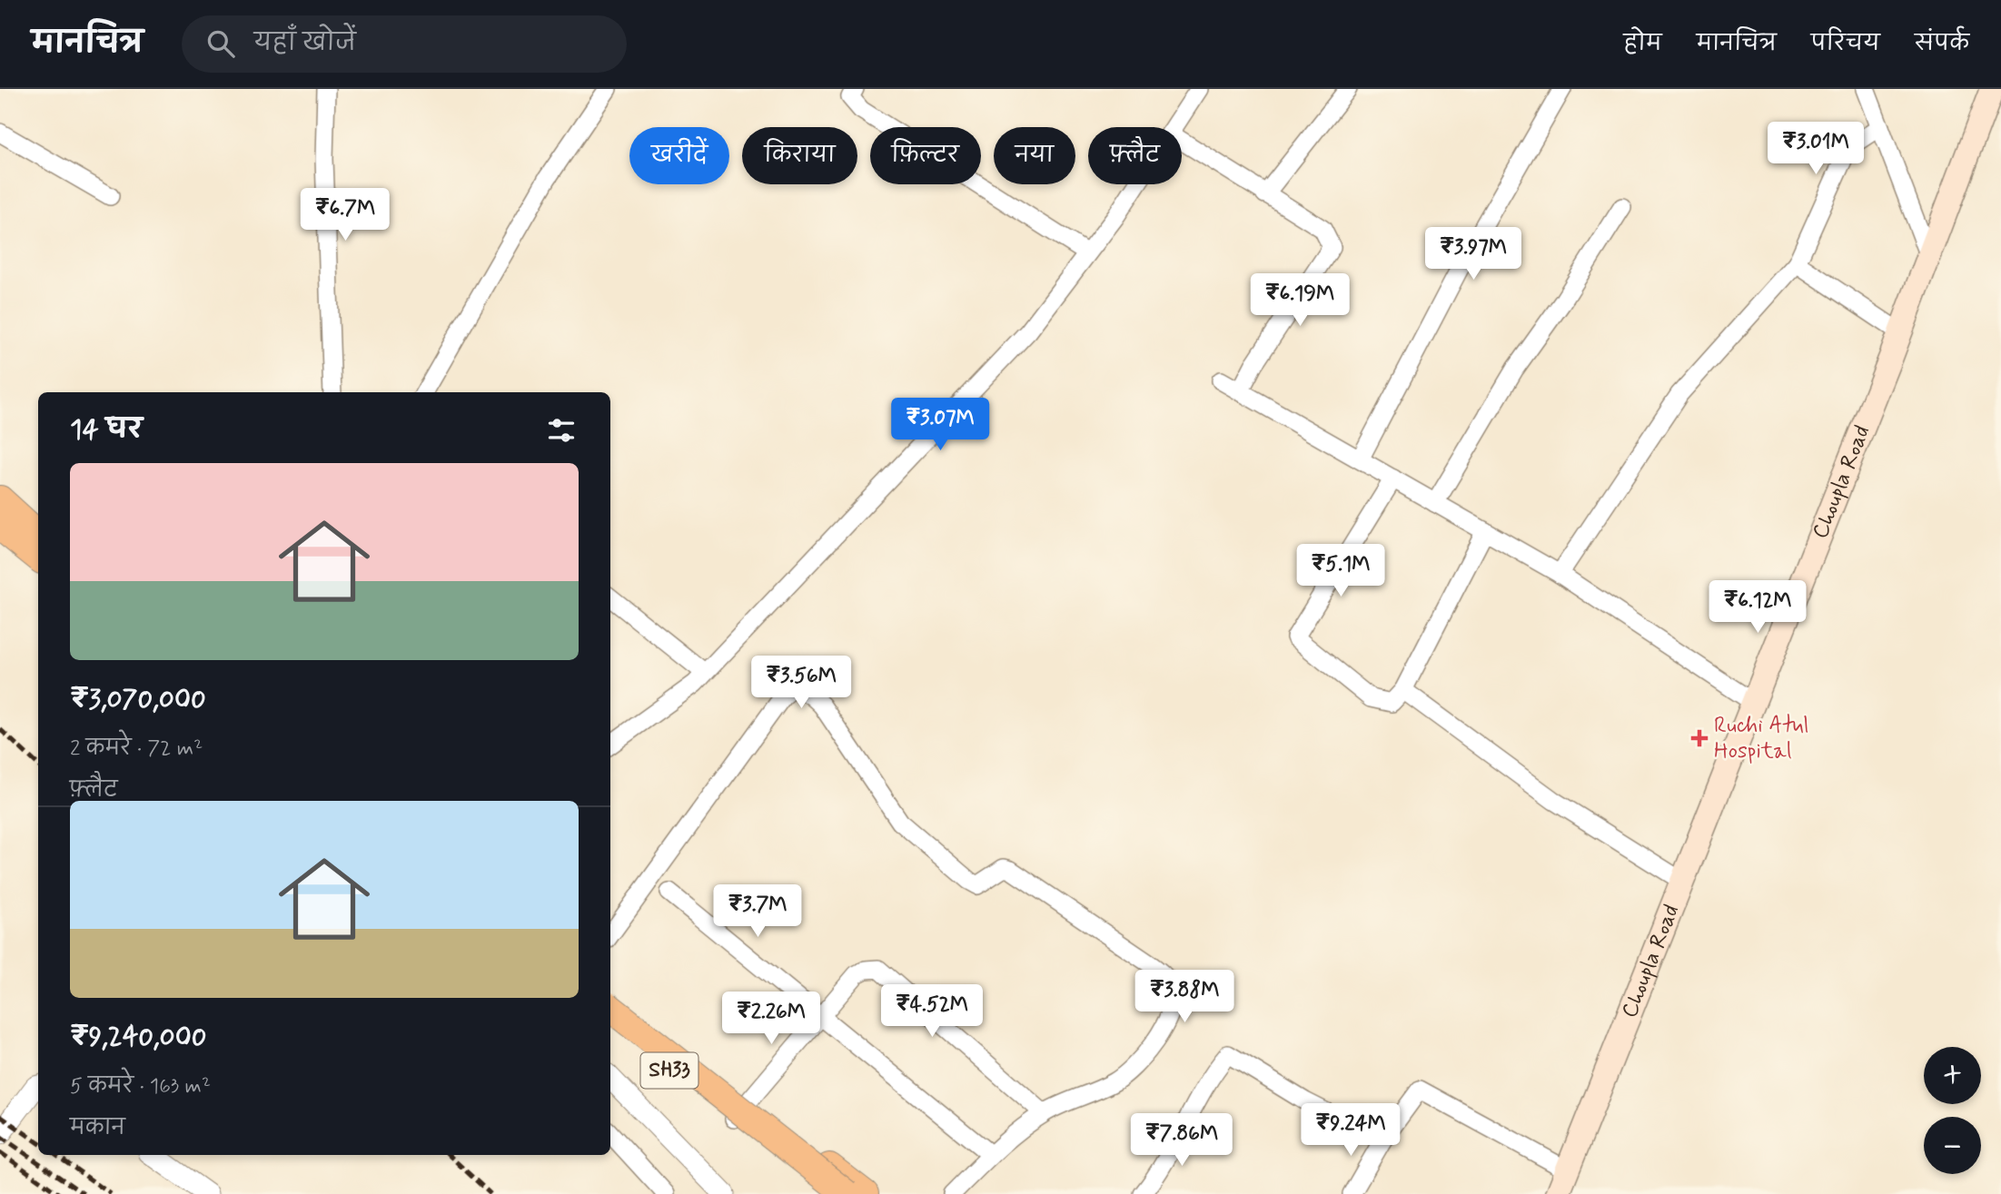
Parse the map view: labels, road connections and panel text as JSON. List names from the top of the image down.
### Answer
{
  "streets": {
    "main road": ["Choupla Road", "SH33"]
  },
  "places": {
    "health": ["Ruchi Atul Hospital"]
  },
  "page": {
    "header": "मानचित्र",
    "search": "यहाँ खोजें",
    "nav": [
      "होम",
      "मानचित्र",
      "परिचय",
      "संपर्क"
    ],
    "price": [
      "₹3.01M",
      "₹6.7M",
      "₹3.97M",
      "₹6.19M",
      "₹3.07M",
      "₹5.1M",
      "₹6.12M",
      "₹3.56M",
      "₹3.7M",
      "₹3.88M",
      "₹4.52M",
      "₹2.26M",
      "₹9.24M",
      "₹7.86M"
    ],
    "chip": [
      "खरीदें",
      "किराया",
      "फ़िल्टर",
      "नया",
      "फ़्लैट"
    ],
    "heading": "14 घर",
    "list": [
      {
        "name": "₹3,070,000",
        "note": "2 कमरे · 72 m² · फ़्लैट"
      },
      {
        "name": "₹9,240,000",
        "note": "5 कमरे · 163 m² · मकान"
      }
    ],
    "map_buttons": ["+", "−"]
  }
}
